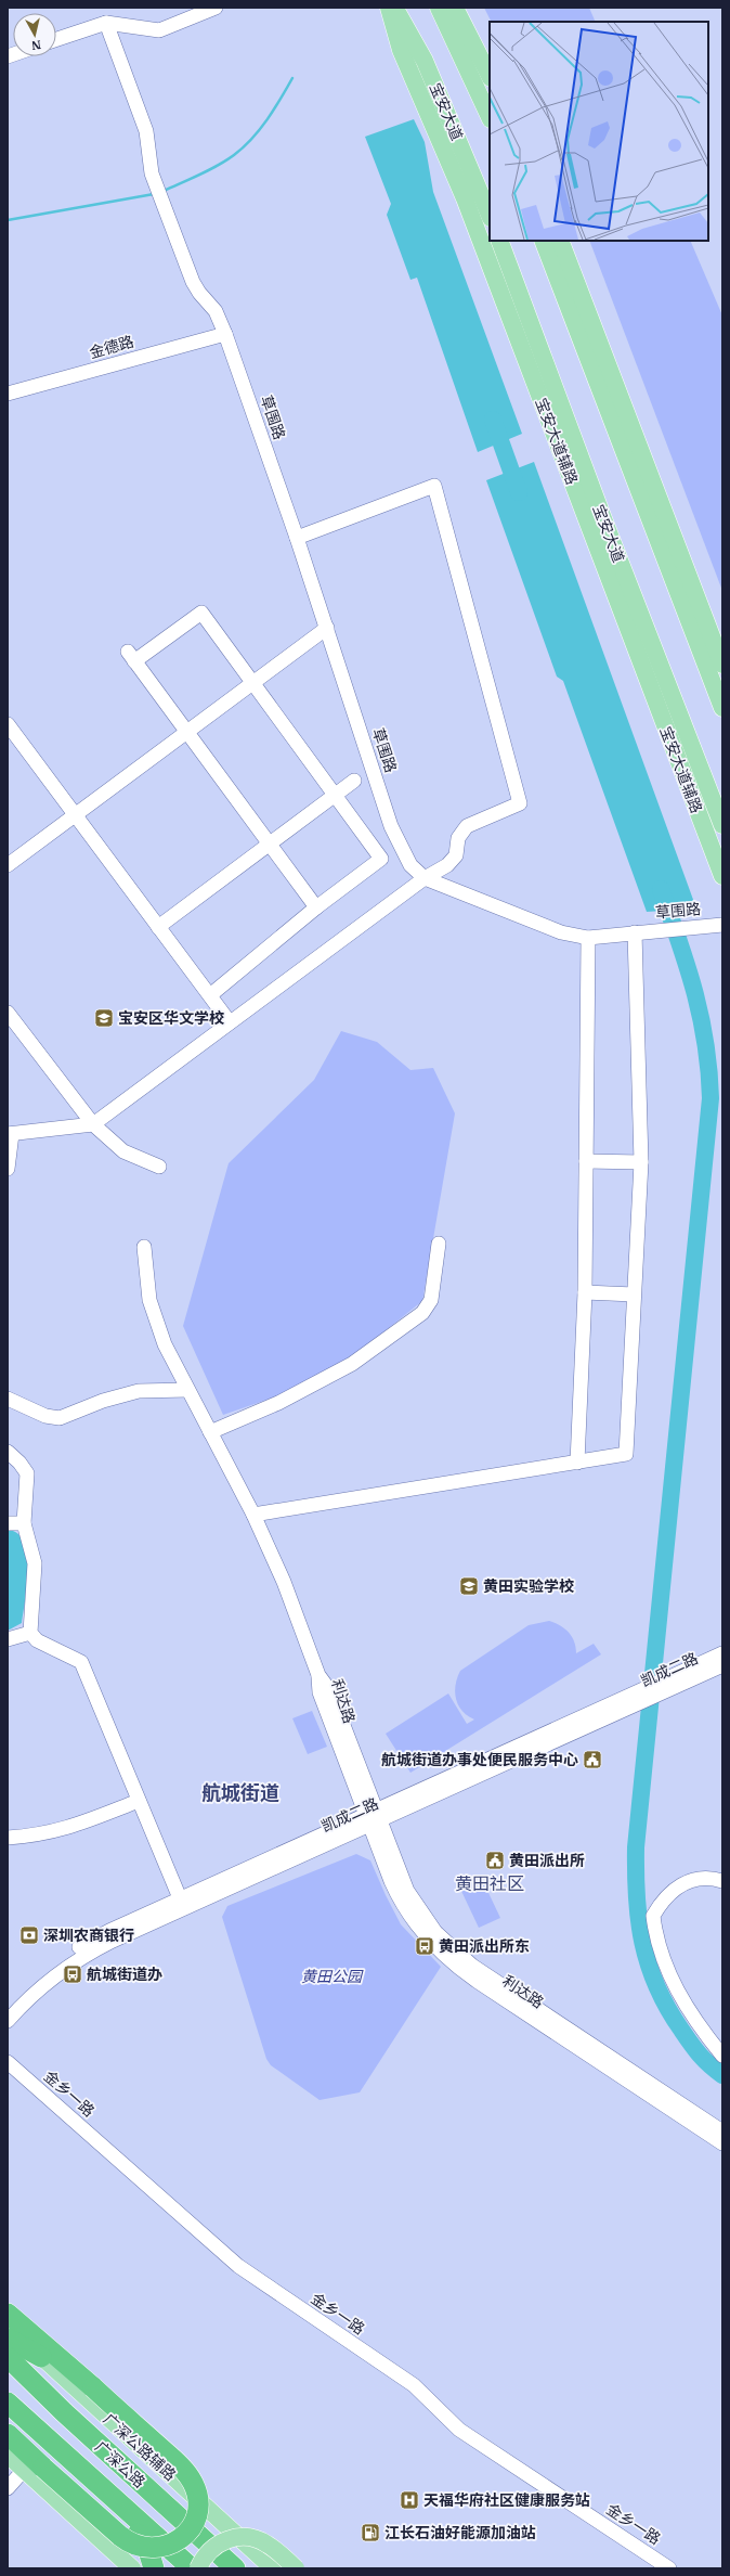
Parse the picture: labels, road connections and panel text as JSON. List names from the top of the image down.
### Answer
{
  "streets": {
    "highway": ["广深公路"],
    "main road": ["宝安大道", "宝安大道辅路", "广深公路辅路"],
    "street": [
      "金德路",
      "草围路",
      "凯成二路",
      "利达路",
      "金乡一路"
    ]
  },
  "crossings": [
    ["金德路", "草围路"],
    ["凯成二路", "利达路"]
  ],
  "districts": ["航城街道", "黄田社区"],
  "parks": ["黄田公园"],
  "places": {
    "school or university": ["宝安区华文学校", "黄田实验学校"],
    "public building": ["航城街道办事处便民服务中心", "黄田派出所"],
    "bank": ["深圳农商银行"],
    "bus stop": ["黄田派出所东", "航城街道办"],
    "hospital": ["天福华府社区健康服务站"],
    "fuel station": ["江长石油好能源加油站"]
  },
  "north": "bottom"
}
